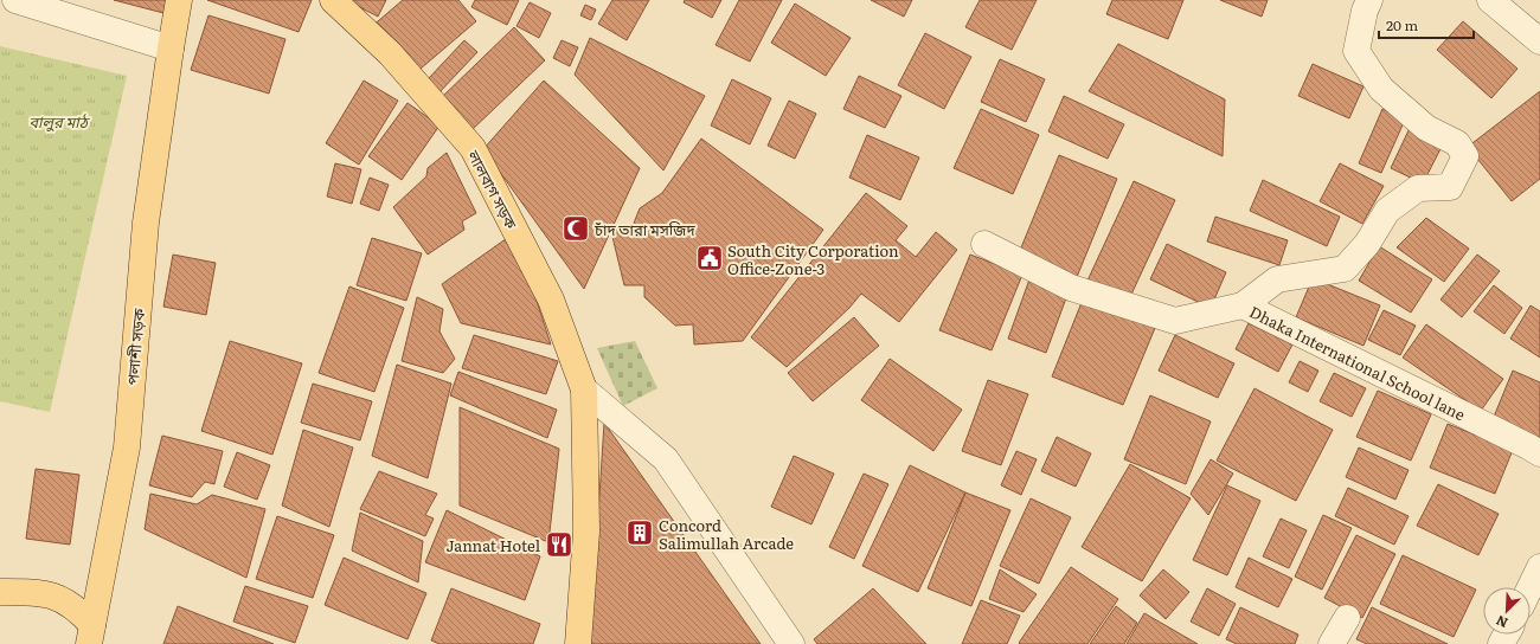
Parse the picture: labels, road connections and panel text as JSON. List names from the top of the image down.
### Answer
{
  "streets": {
    "main road": ["লালবাগ সড়ক", "পলাশী সড়ক"],
    "street": ["Dhaka International School lane"]
  },
  "parks": ["বালুর মাঠ"],
  "places": {
    "mosque": ["চাঁদ তারা মসজিদ"],
    "public building": ["South City Corporation Office-Zone-3"],
    "building": ["Concord Salimullah Arcade"],
    "restaurant": ["Jannat Hotel"]
  },
  "scale_bar": "20 m",
  "north": "bottom left"
}
